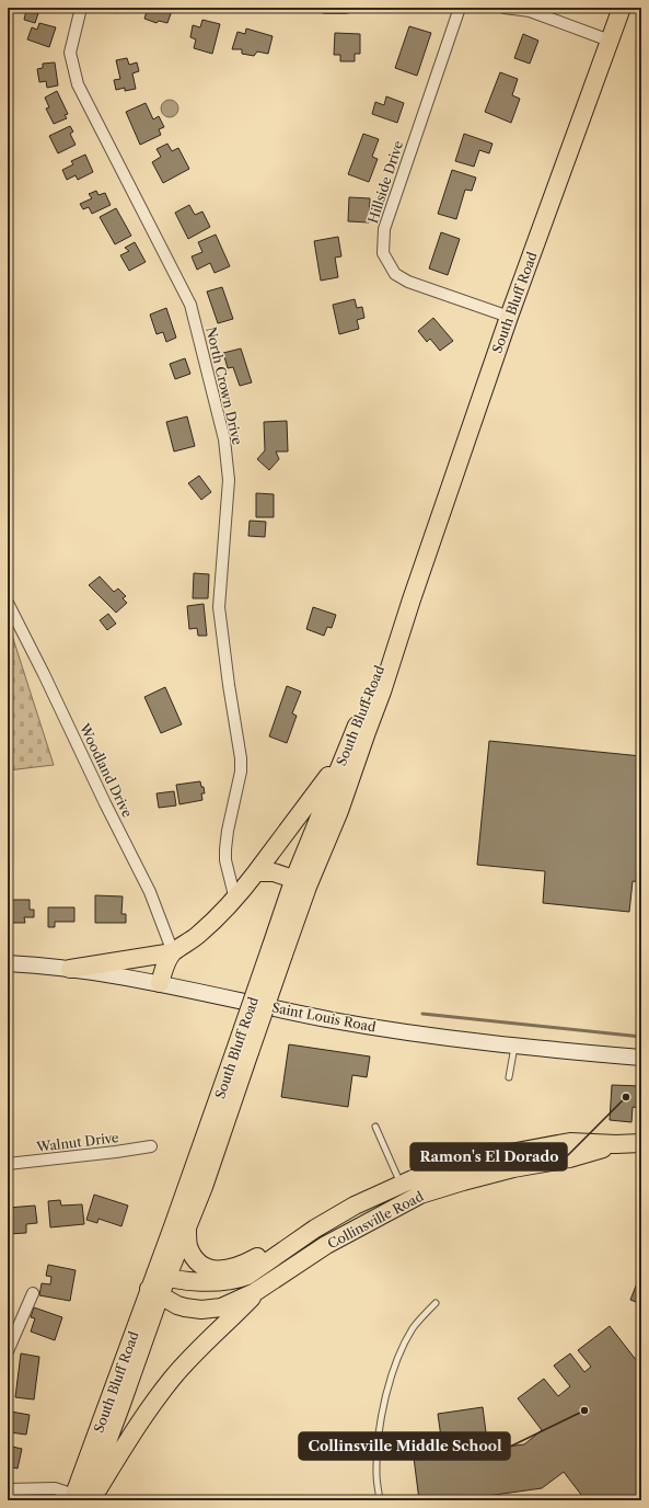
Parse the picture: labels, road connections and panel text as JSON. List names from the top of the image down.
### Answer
{
  "streets": {
    "main road": ["South Bluff Road", "Collinsville Road"],
    "street": [
      "Hillside Drive",
      "North Crown Drive",
      "Woodland Drive",
      "Saint Louis Road",
      "Walnut Drive"
    ]
  },
  "crossings": [
    ["Hillside Drive", "South Bluff Road"],
    ["South Bluff Road", "Collinsville Road"]
  ],
  "places": ["Ramon's El Dorado", "Collinsville Middle School"]
}
